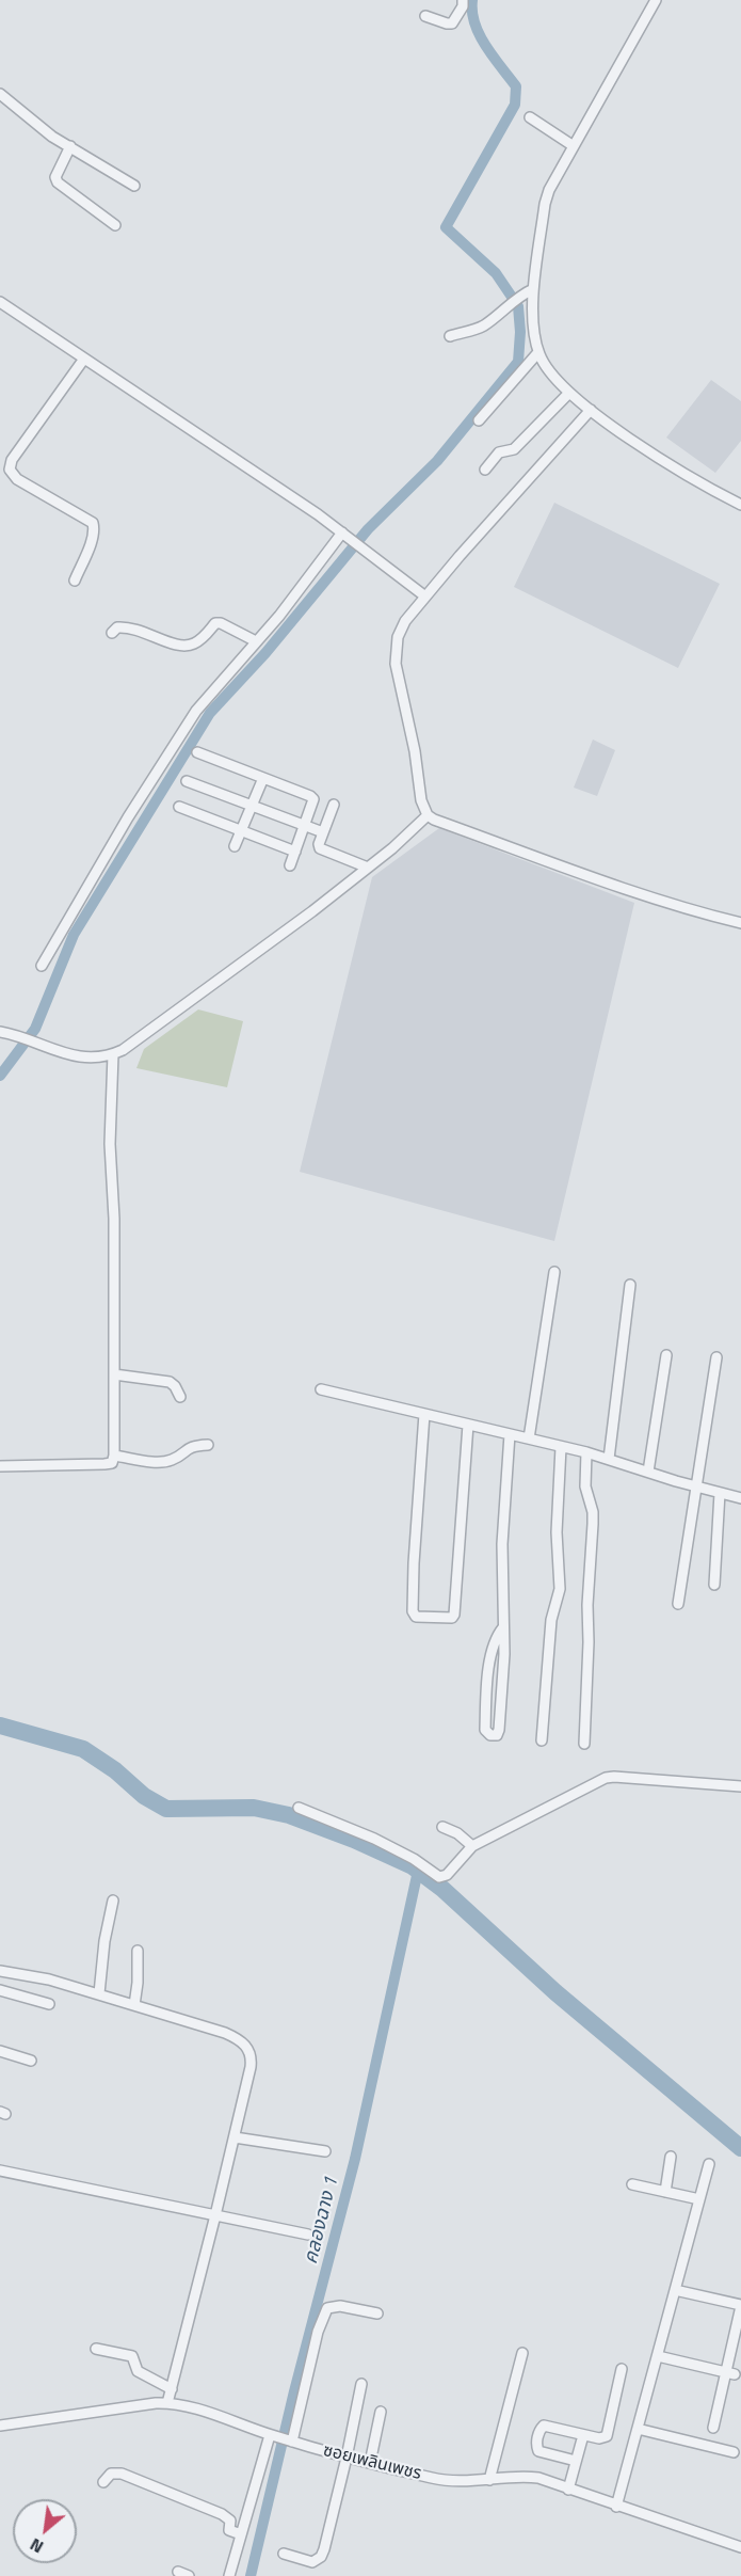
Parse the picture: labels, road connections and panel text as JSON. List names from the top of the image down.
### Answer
{
  "streets": {
    "street": ["ซอยเพลินเพชร"]
  },
  "water": ["คลองฉาง 1"],
  "north": "bottom left"
}
